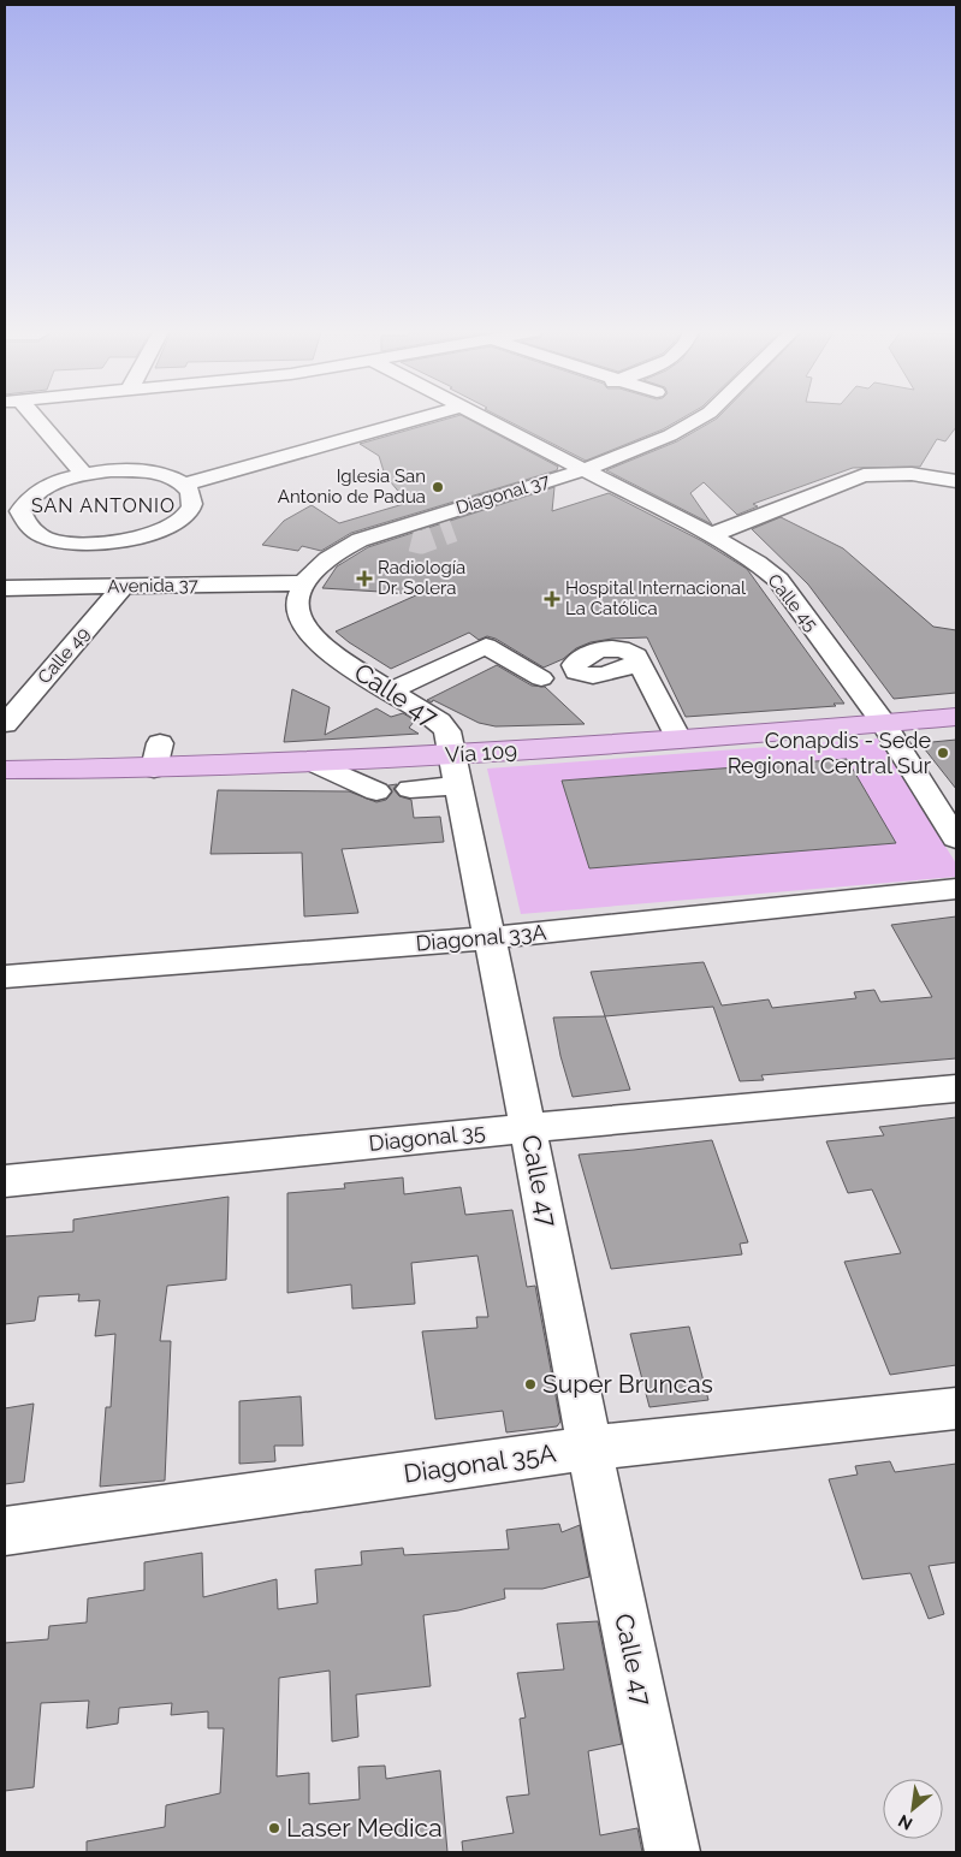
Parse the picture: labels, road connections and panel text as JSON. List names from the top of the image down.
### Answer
{
  "streets": {
    "main road": ["Vía 109"],
    "street": [
      "Diagonal 37",
      "Avenida 37",
      "Calle 45",
      "Calle 49",
      "Calle 47",
      "Diagonal 33A",
      "Diagonal 35",
      "Diagonal 35A"
    ]
  },
  "crossings": [
    ["Diagonal 37", "Avenida 37"],
    ["Diagonal 37", "Calle 45"],
    ["Diagonal 37", "Calle 47"],
    ["Avenida 37", "Calle 49"],
    ["Avenida 37", "Calle 47"],
    ["Calle 45", "Vía 109"],
    ["Calle 47", "Vía 109"],
    ["Calle 47", "Diagonal 33A"],
    ["Calle 47", "Diagonal 35"],
    ["Calle 47", "Diagonal 35A"]
  ],
  "districts": ["SAN ANTONIO"],
  "places": {
    "other": [
      "Iglesia San Antonio de Padua",
      "Conapdis - Sede Regional Central Sur",
      "Super Bruncas",
      "Laser Medica"
    ],
    "health": ["Radiología Dr. Solera", "Hospital Internacional La Católica"]
  },
  "north": "bottom left"
}
